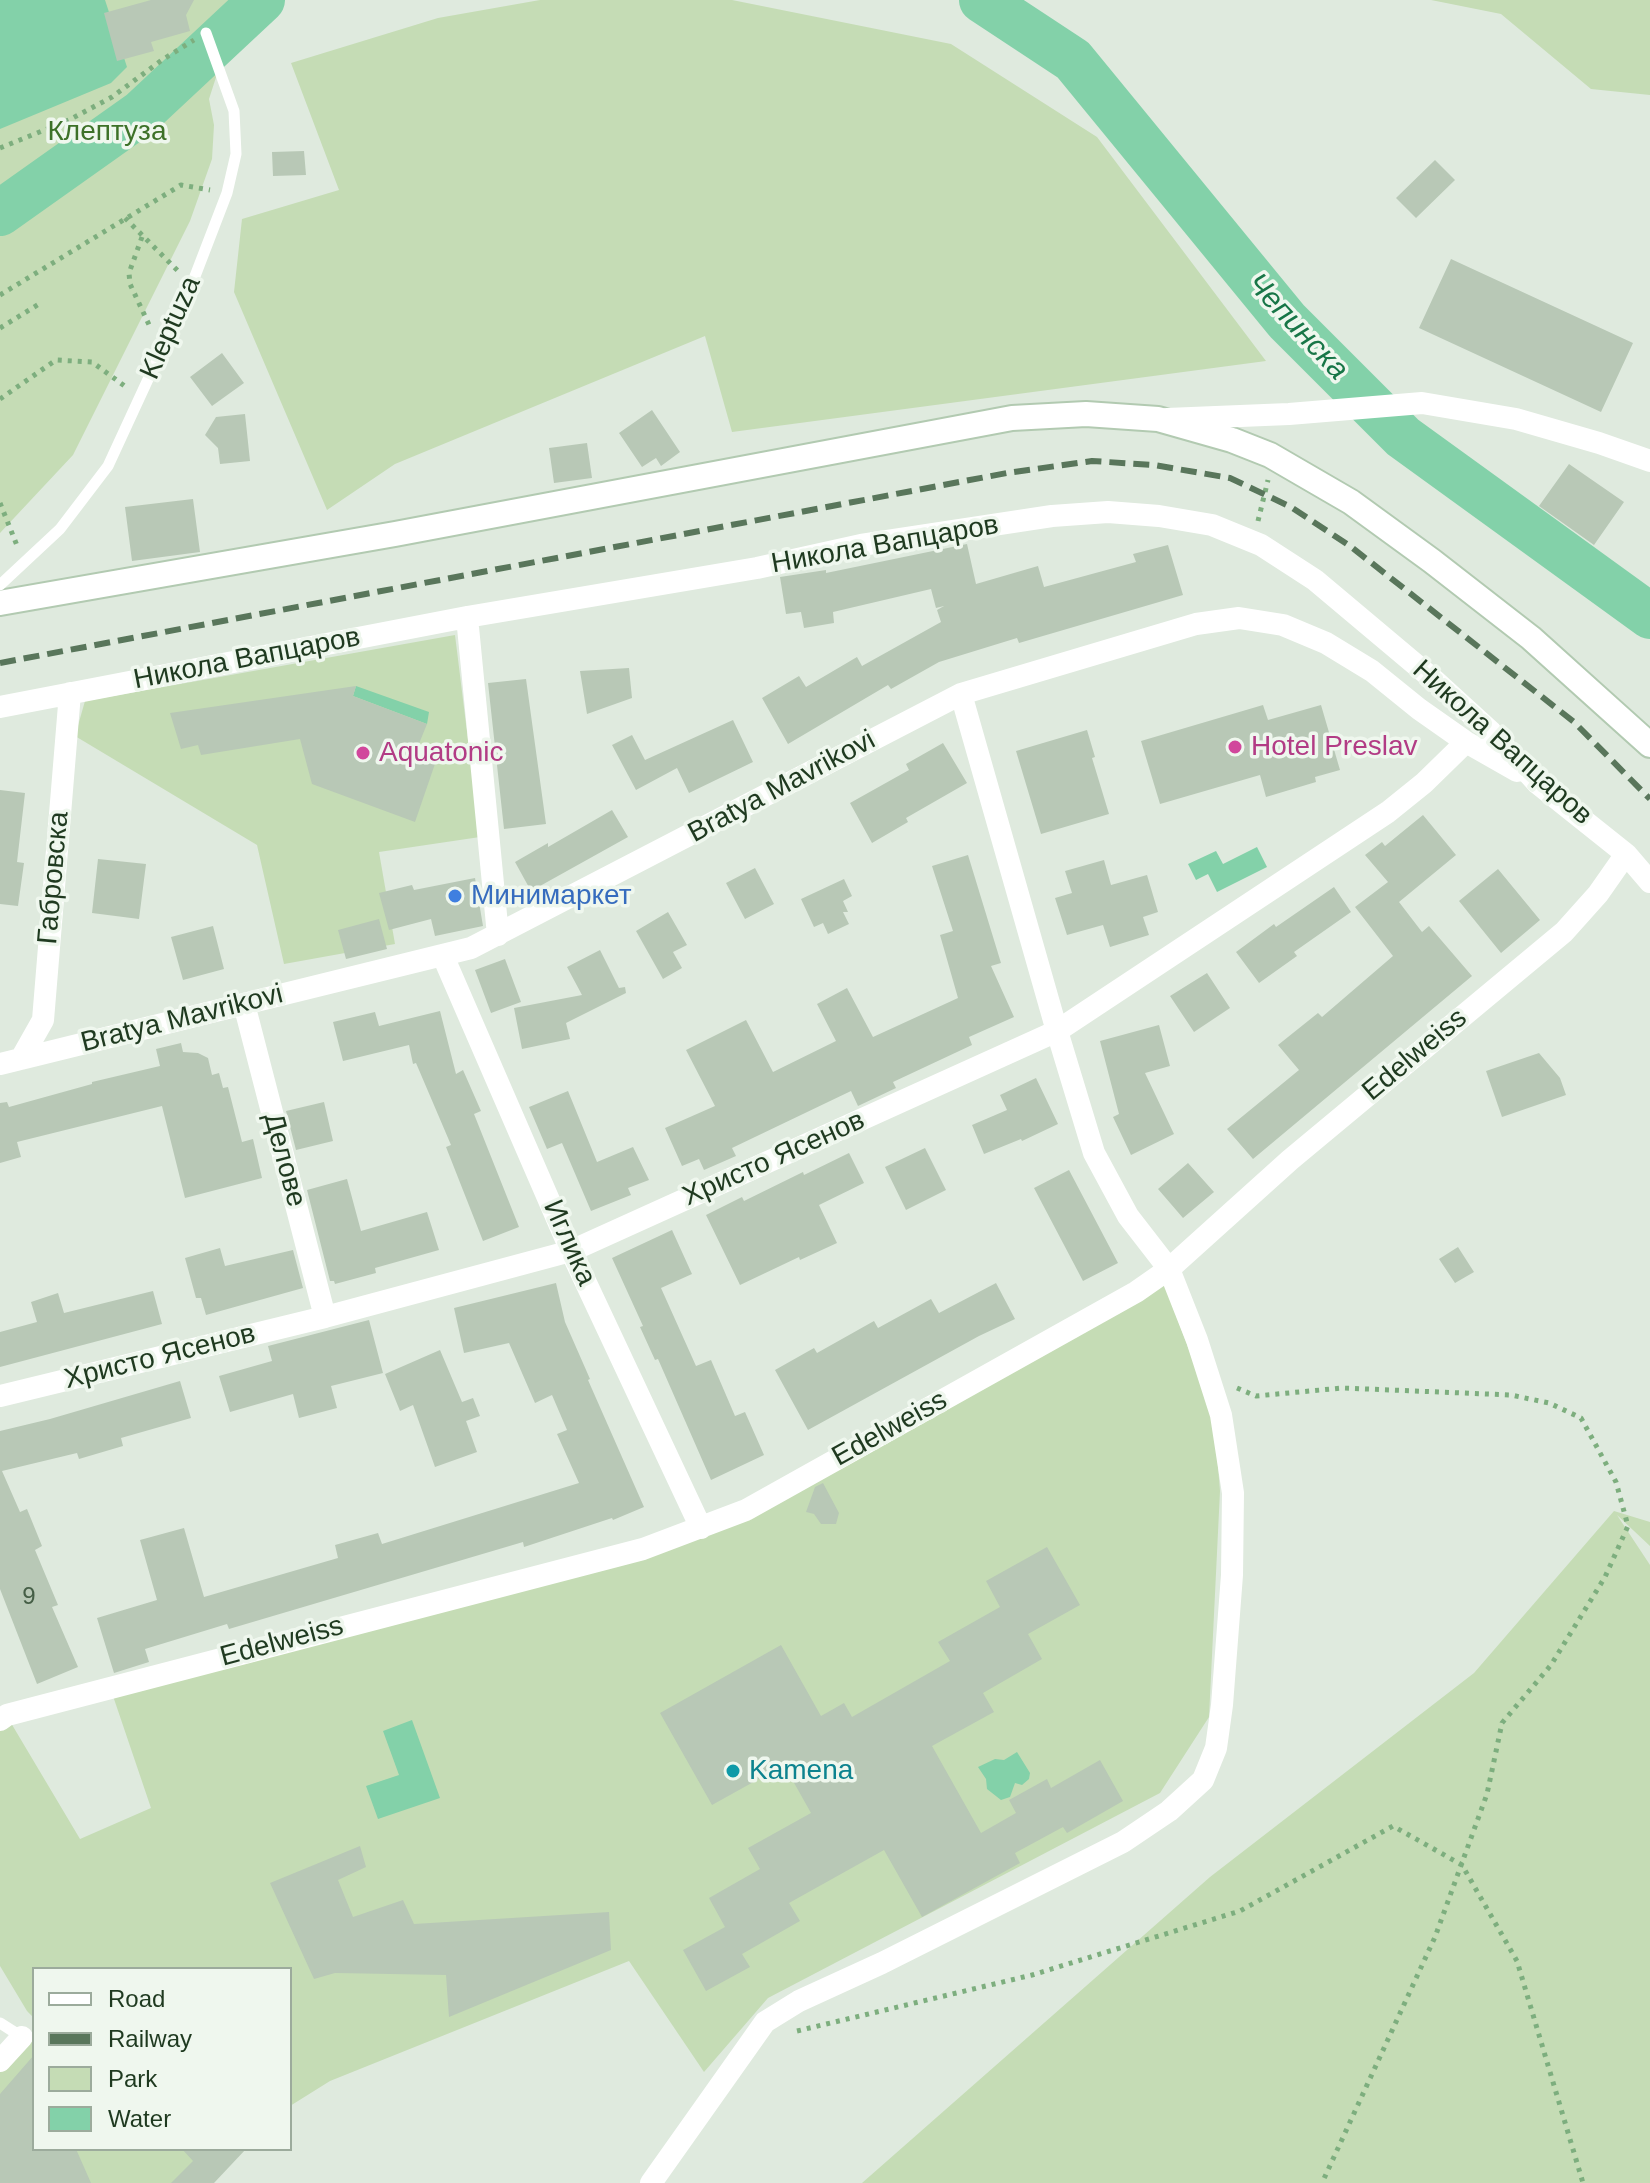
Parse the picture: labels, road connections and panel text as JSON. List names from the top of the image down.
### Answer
{
  "streets": {
    "street": [
      "Никола Вапцаров",
      "Bratya Mavrikovi",
      "Габровска",
      "Edelweiss",
      "Христо Ясенов",
      "Делове",
      "Иглика"
    ],
    "lane": ["Kleptuza"]
  },
  "crossings": [
    ["Никола Вапцаров", "Bratya Mavrikovi"],
    ["Никола Вапцаров", "Габровска"],
    ["Никола Вапцаров", "Edelweiss"],
    ["Bratya Mavrikovi", "Габровска"],
    ["Bratya Mavrikovi", "Христо Ясенов"],
    ["Bratya Mavrikovi", "Делове"],
    ["Bratya Mavrikovi", "Иглика"],
    ["Edelweiss", "Иглика"],
    ["Христо Ясенов", "Делове"],
    ["Христо Ясенов", "Иглика"]
  ],
  "water": ["Чепинска"],
  "parks": ["Клептуза"],
  "places": [
    "Hotel Preslav",
    "Aquatonic",
    "Минимаркет",
    "Kamena"
  ],
  "house_numbers": ["9"],
  "legend": [
    "Road",
    "Railway",
    "Park",
    "Water"
  ]
}
